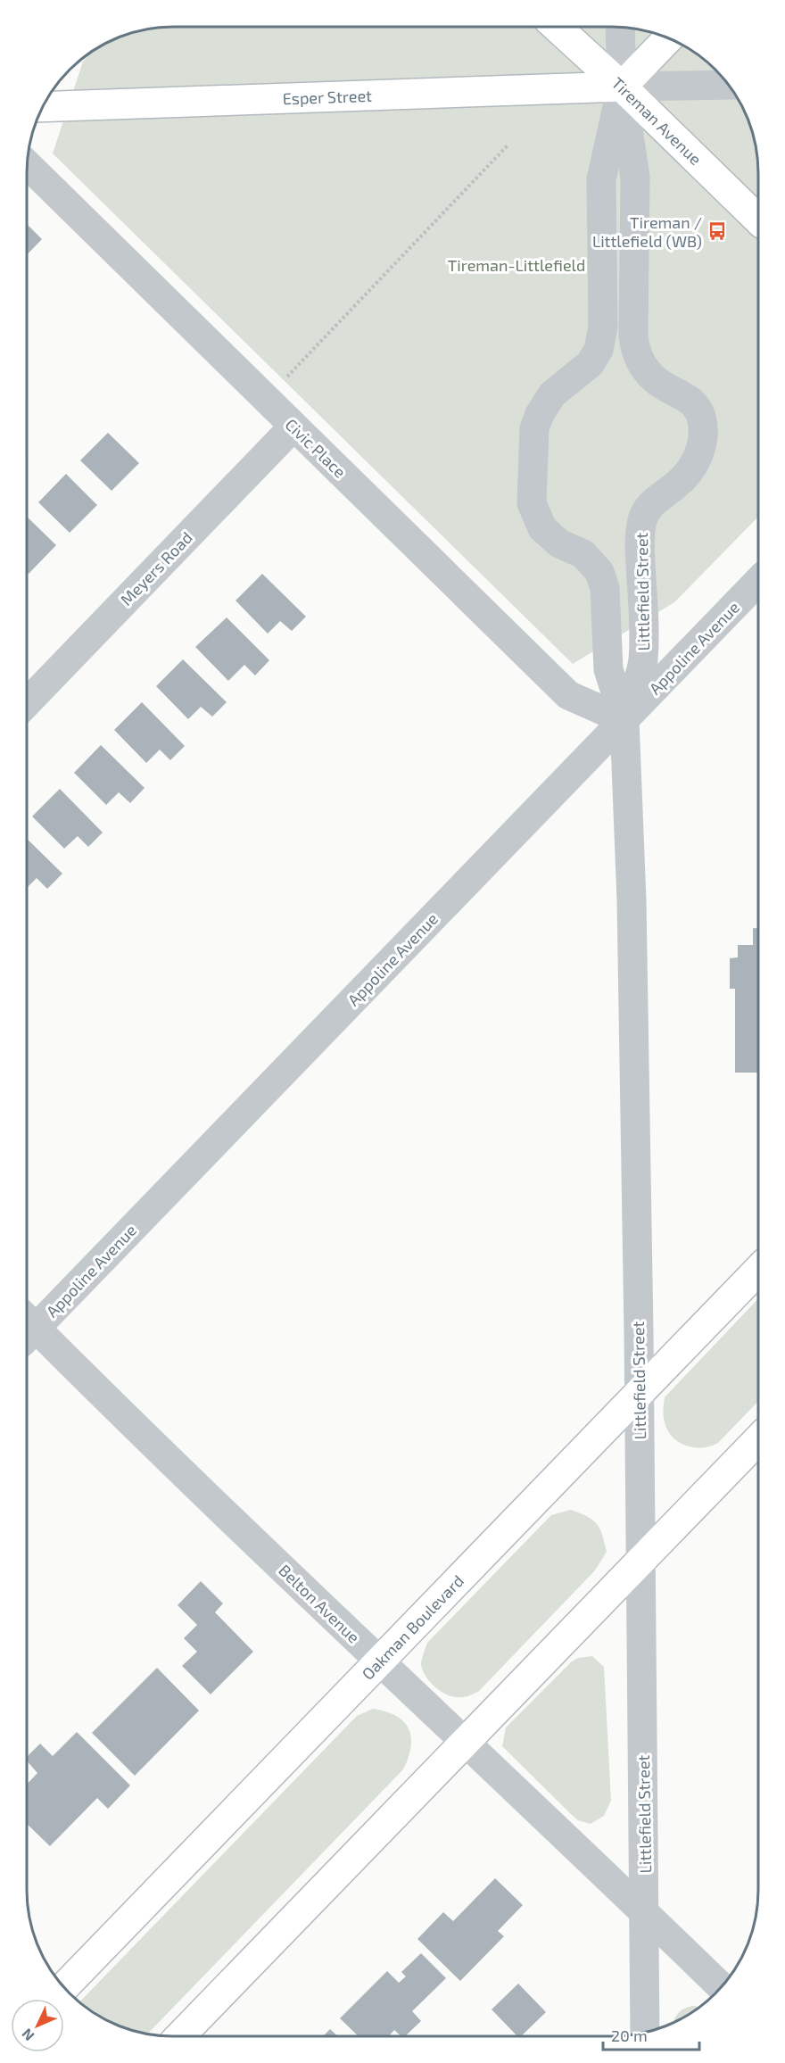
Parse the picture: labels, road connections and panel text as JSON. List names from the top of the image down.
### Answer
{
  "streets": {
    "street": [
      "Esper Street",
      "Tireman Avenue",
      "Civic Place",
      "Meyers Road",
      "Littlefield Street",
      "Appoline Avenue",
      "Belton Avenue",
      "Oakman Boulevard"
    ]
  },
  "crossings": [
    ["Esper Street", "Tireman Avenue"],
    ["Esper Street", "Littlefield Street"],
    ["Tireman Avenue", "Littlefield Street"],
    ["Civic Place", "Meyers Road"],
    ["Civic Place", "Littlefield Street"],
    ["Civic Place", "Appoline Avenue"],
    ["Littlefield Street", "Appoline Avenue"],
    ["Littlefield Street", "Belton Avenue"],
    ["Littlefield Street", "Oakman Boulevard"],
    ["Belton Avenue", "Oakman Boulevard"]
  ],
  "parks": ["Tireman-Littlefield"],
  "places": {
    "bus stop": ["Tireman / Littlefield (WB)"]
  },
  "scale_bar": "20 m",
  "north": "bottom left"
}
